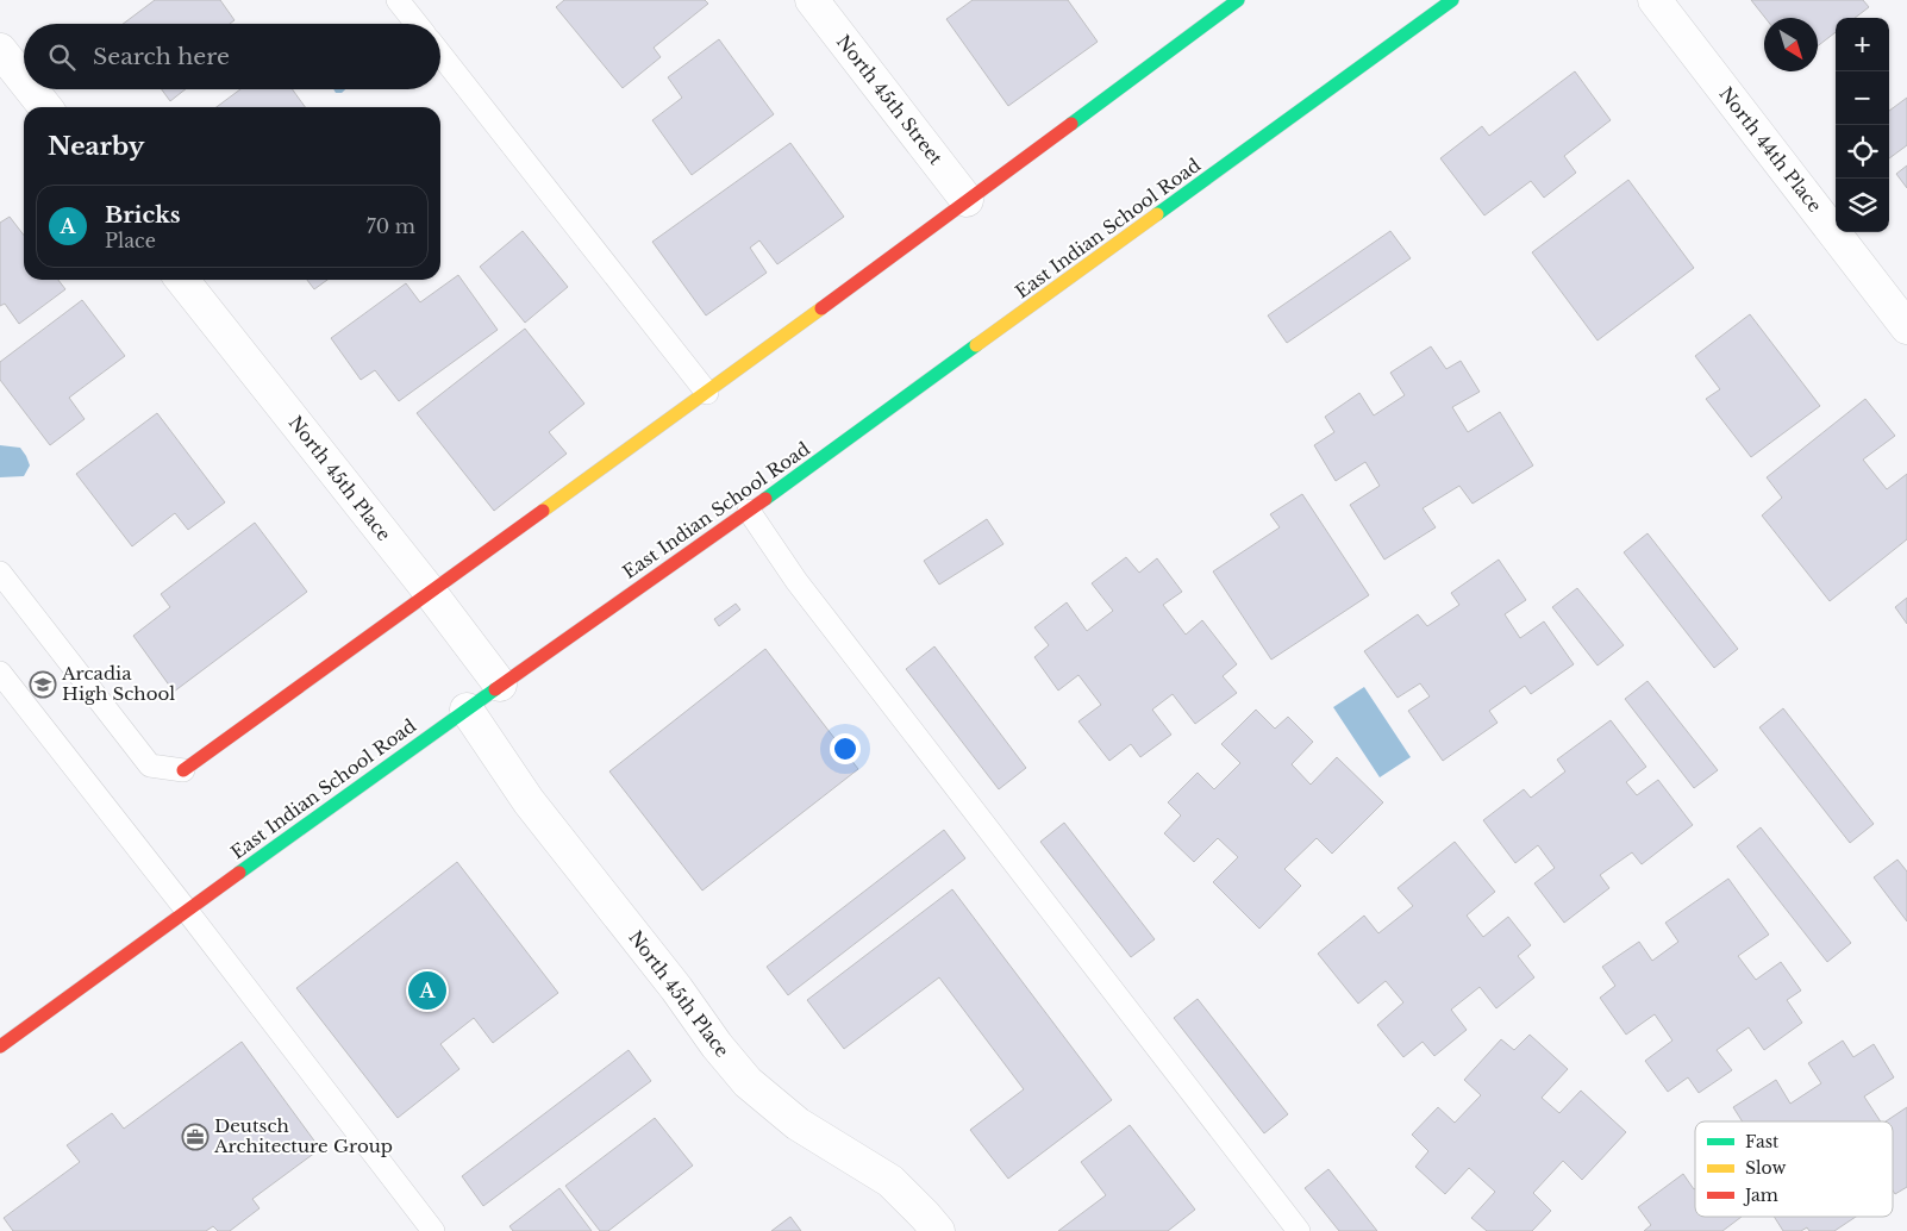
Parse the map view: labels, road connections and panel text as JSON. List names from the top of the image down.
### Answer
{
  "streets": {
    "main road": ["East Indian School Road"],
    "street": ["North 45th Street", "North 44th Place", "North 45th Place"]
  },
  "crossings": [
    ["East Indian School Road", "North 45th Place"]
  ],
  "places": {
    "school or university": ["Arcadia High School"],
    "office": ["Deutsch Architecture Group"]
  },
  "legend": ["Fast", "Slow", "Jam"],
  "north": "bottom right",
  "page": {
    "map_buttons": ["+", "−"],
    "search": "Search here",
    "heading": "Nearby",
    "list": [
      {
        "mark": "A",
        "name": "Bricks",
        "note": "Place",
        "value": "70 m"
      }
    ],
    "pins": "A"
  }
}
